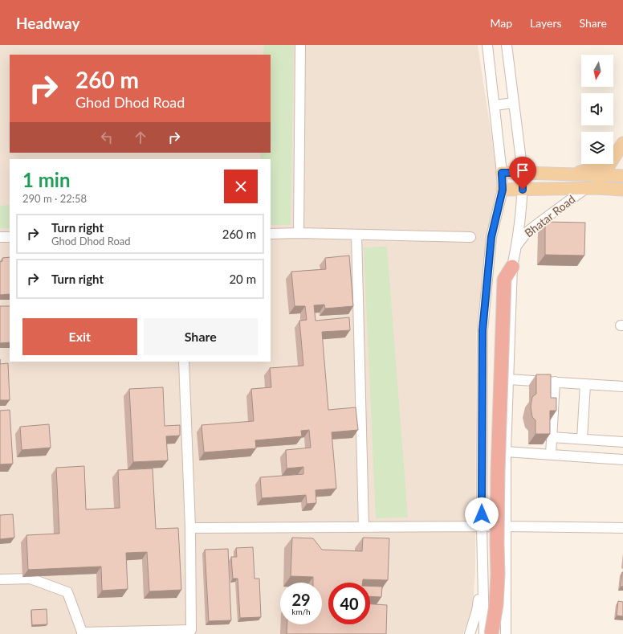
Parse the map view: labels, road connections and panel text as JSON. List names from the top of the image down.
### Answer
{
  "streets": {
    "main road": ["Bhatar Road"]
  },
  "north": "bottom",
  "page": {
    "header": "Headway",
    "nav": ["Map", "Layers", "Share"],
    "turn": ["260 m", "Ghod Dhod Road"],
    "heading": ["1 min", "290 m · 22:58"],
    "list": [
      {
        "name": "Turn right",
        "note": "Ghod Dhod Road",
        "value": "260 m"
      },
      {
        "name": "Turn right",
        "value": "20 m"
      }
    ],
    "buttons": ["Exit", "Share"],
    "speed": "29 km/h",
    "limit": "40"
  }
}
